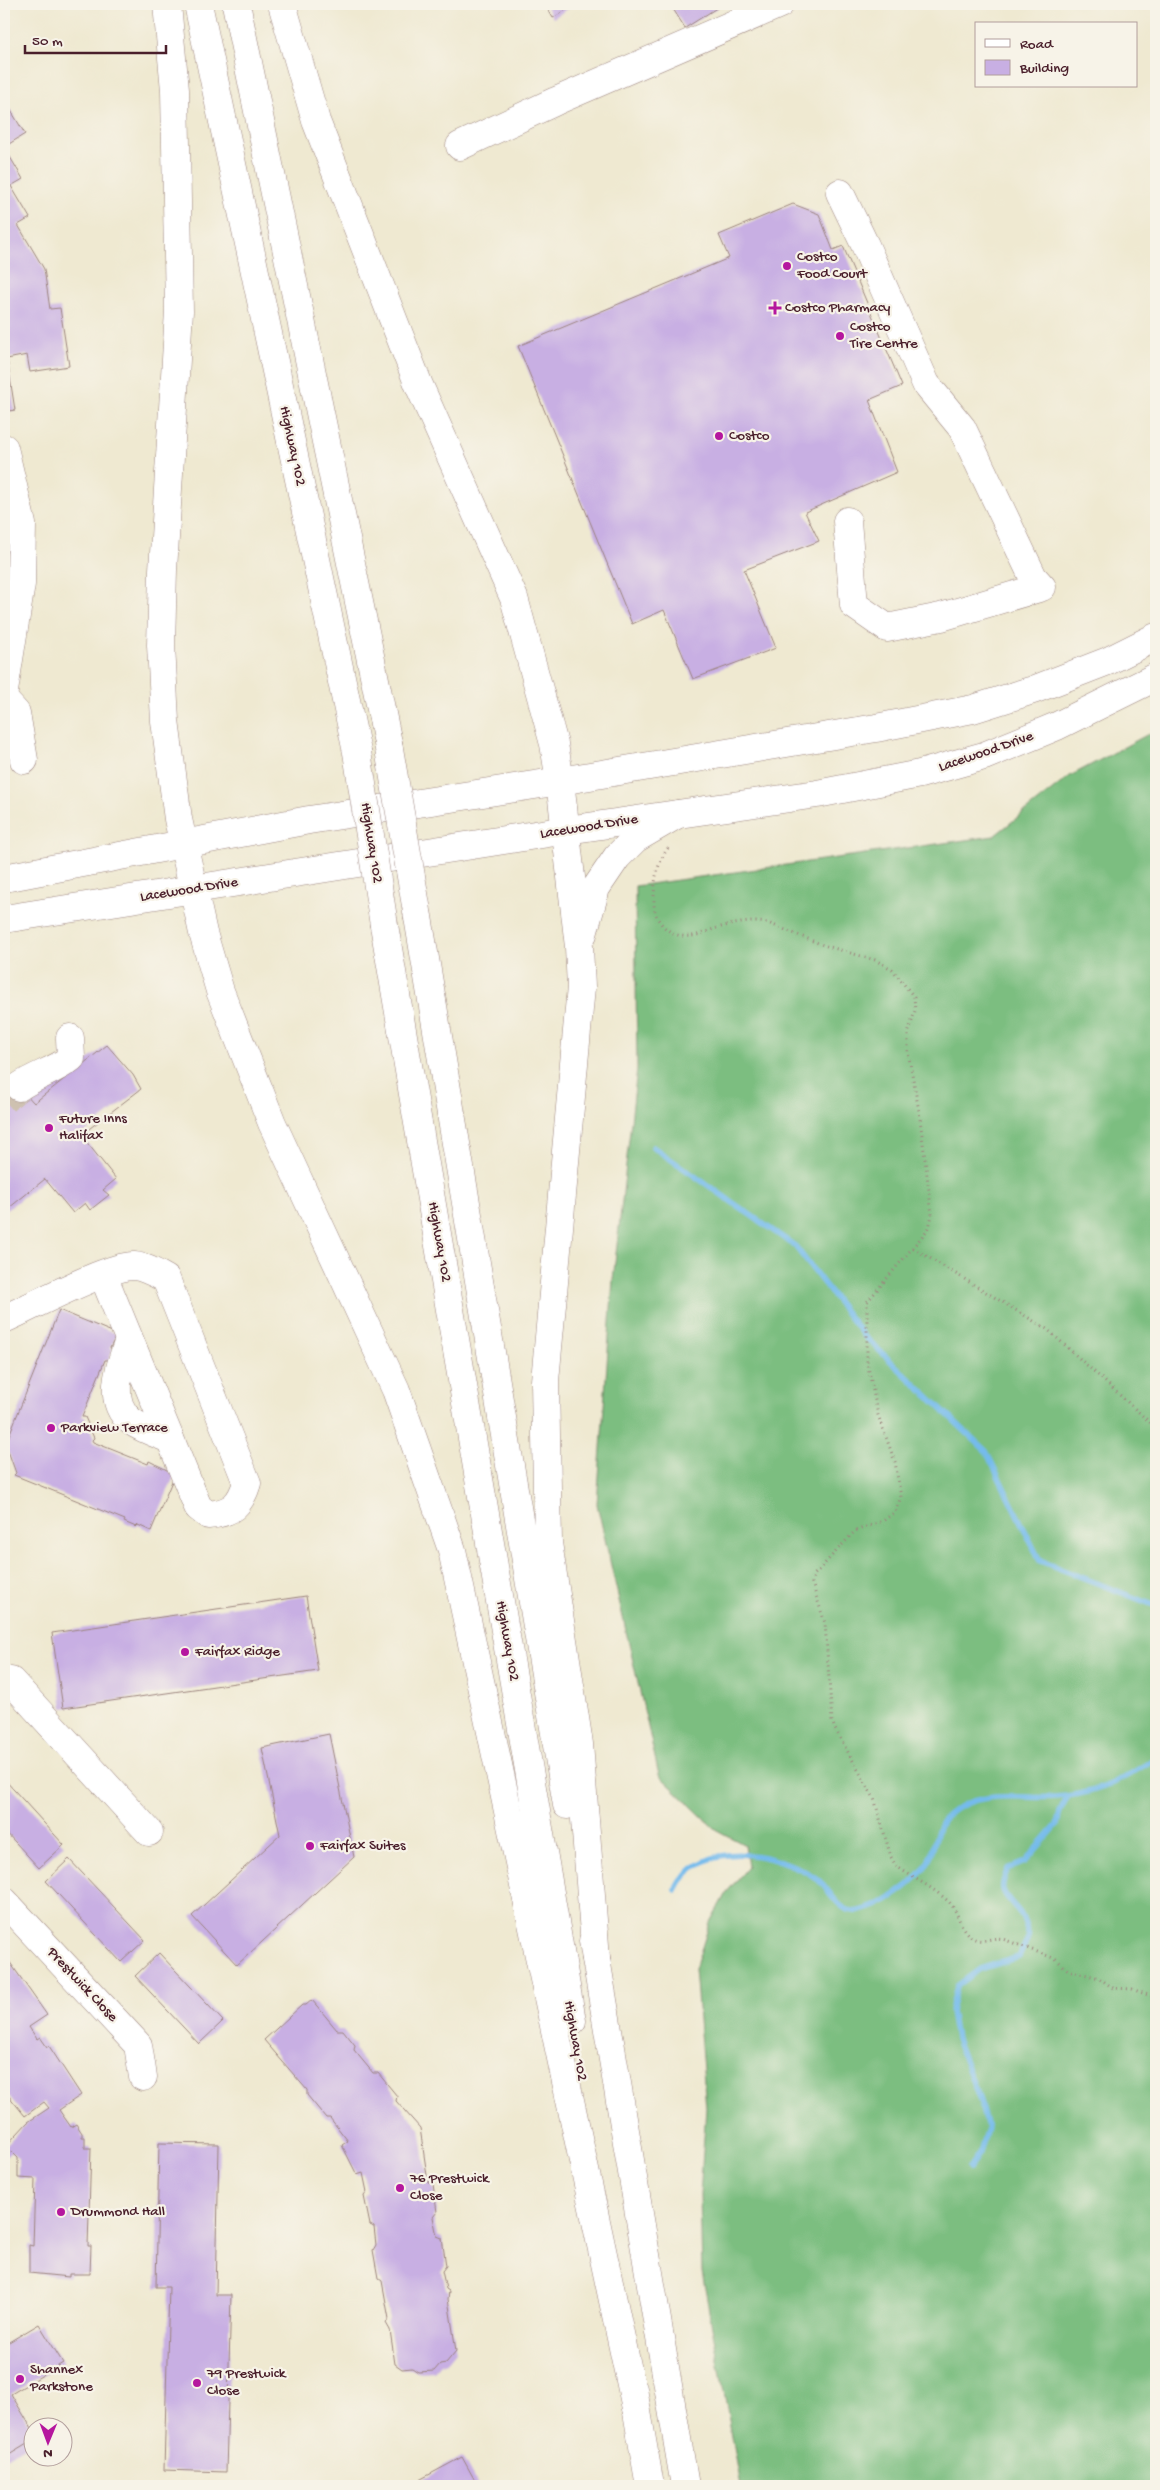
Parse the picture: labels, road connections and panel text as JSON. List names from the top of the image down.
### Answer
{
  "streets": {
    "main road": ["Highway 102", "Lacewood Drive", "Prestwick Close"]
  },
  "places": {
    "other": [
      "Costco Food Court",
      "Costco Tire Centre",
      "Costco",
      "Future Inns Halifax",
      "Parkview Terrace",
      "Fairfax Ridge",
      "Fairfax Suites",
      "76 Prestwick Close",
      "Drummond Hall",
      "Shannex Parkstone",
      "79 Prestwick Close"
    ],
    "health": ["Costco Pharmacy"]
  },
  "legend": ["Road", "Building"],
  "scale_bar": "50 m",
  "north": "bottom"
}
